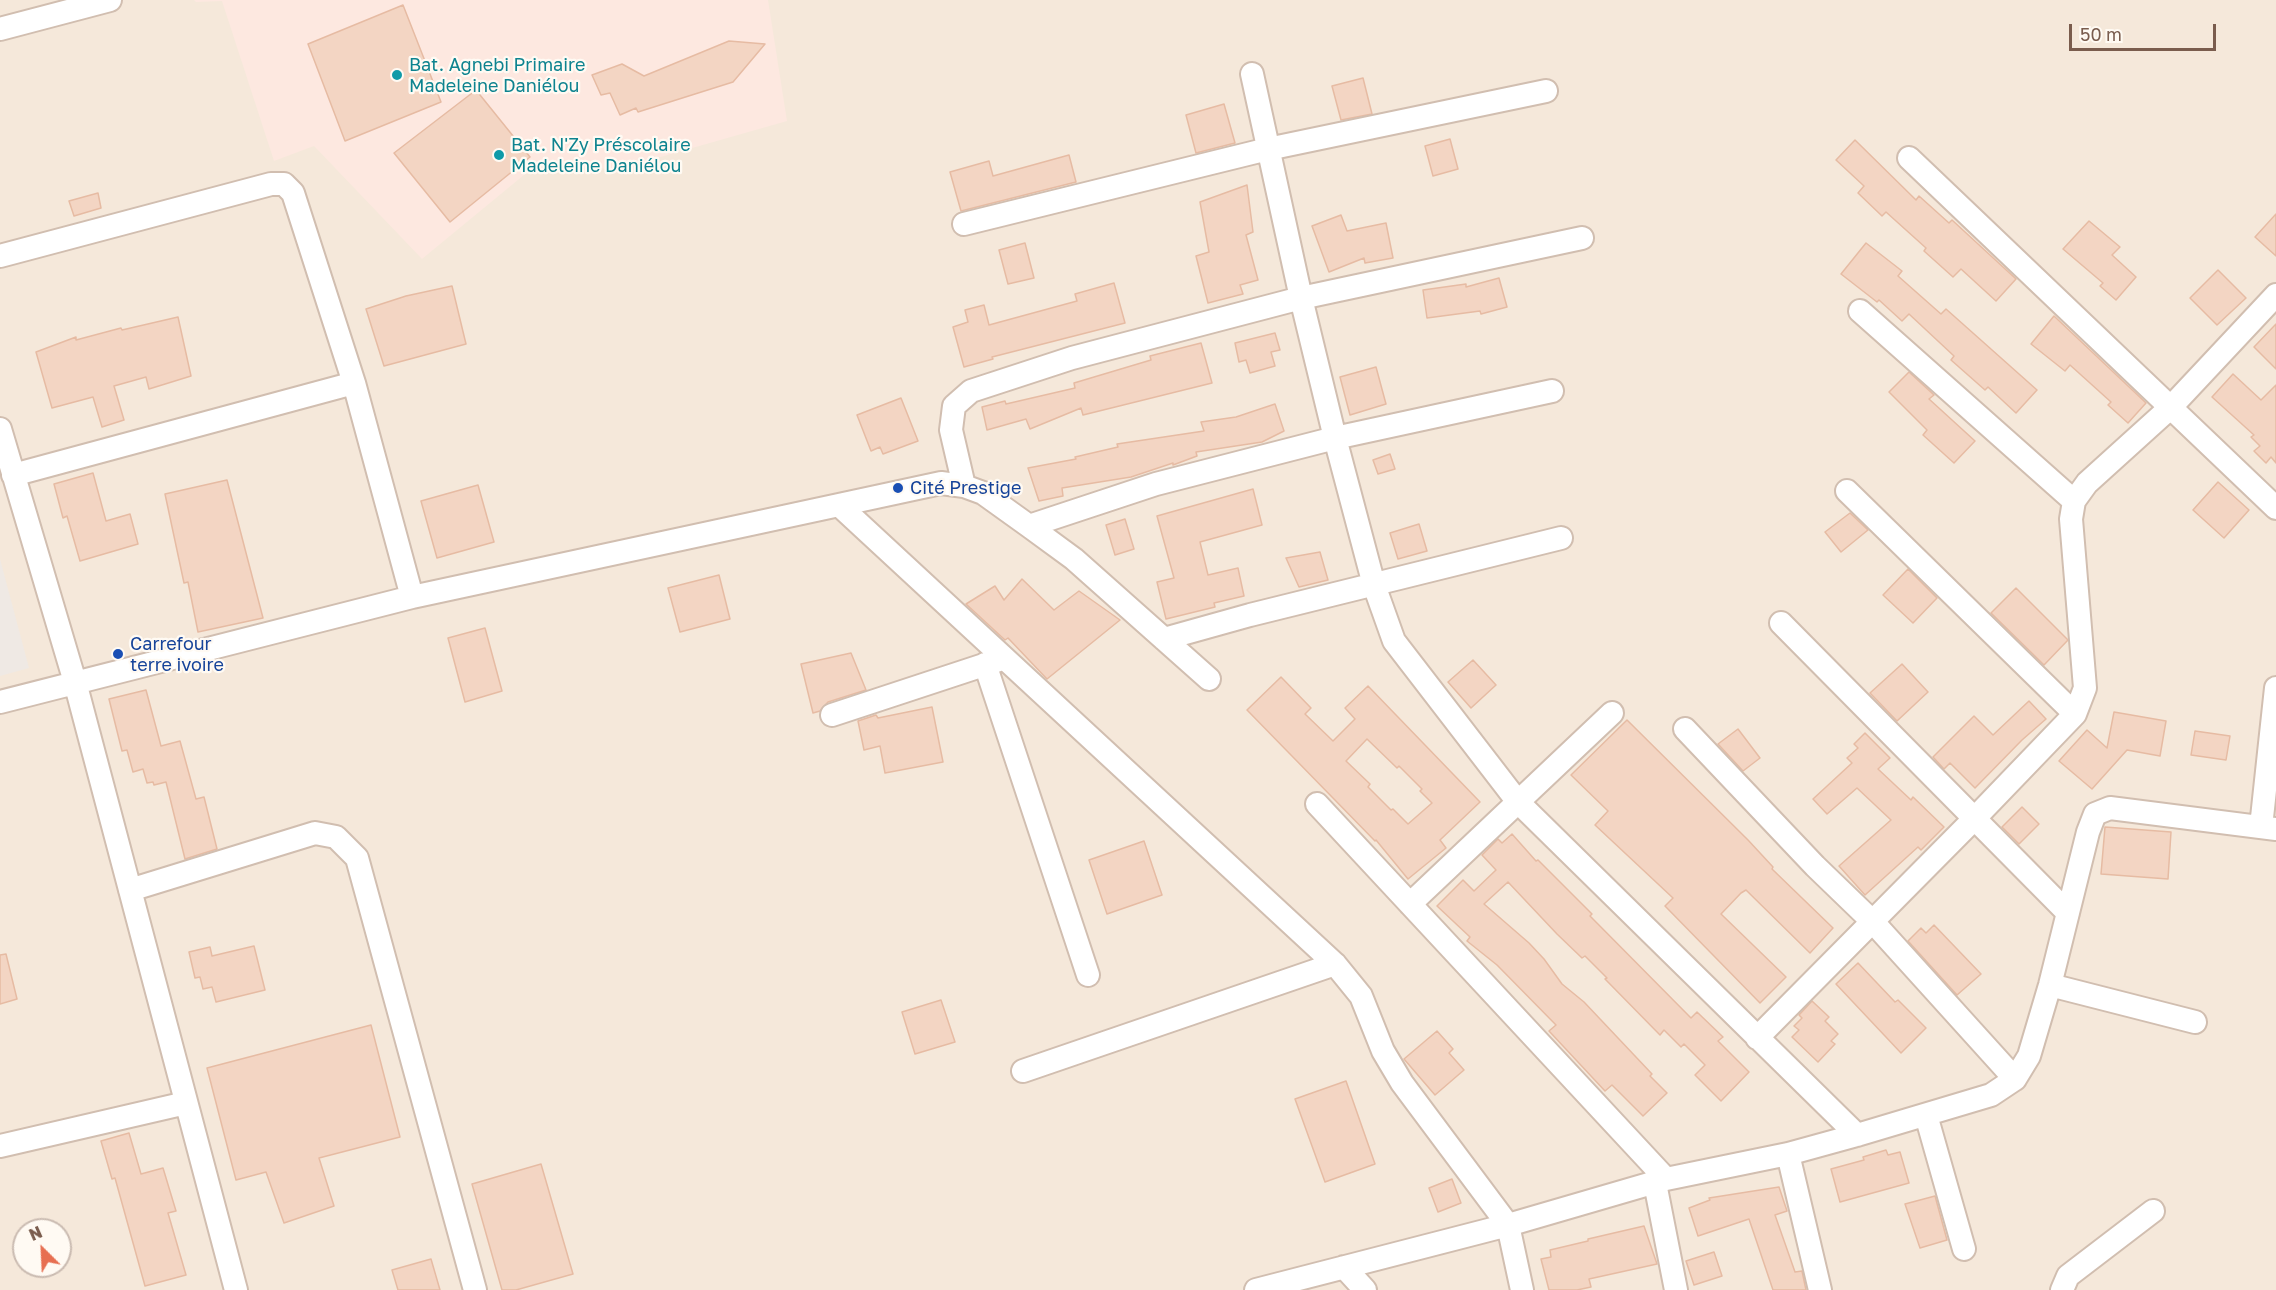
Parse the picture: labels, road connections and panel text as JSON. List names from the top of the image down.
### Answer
{
  "places": [
    "Bat. Agnebi Primaire Madeleine Daniélou",
    "Bat. N'Zy Préscolaire Madeleine Daniélou",
    "Cité Prestige",
    "Carrefour terre ivoire"
  ],
  "scale_bar": "50 m",
  "north": "top left"
}
